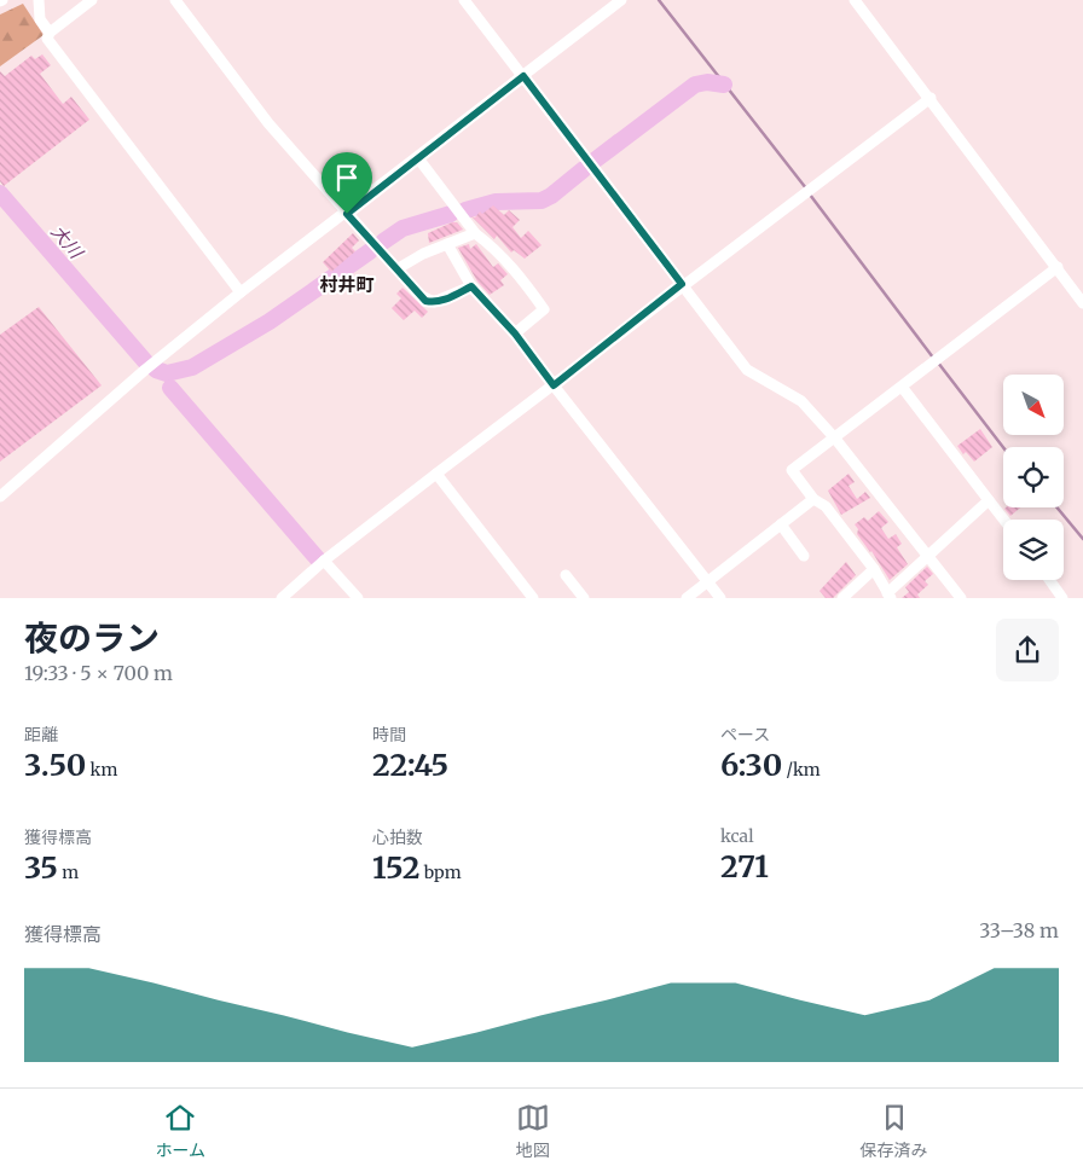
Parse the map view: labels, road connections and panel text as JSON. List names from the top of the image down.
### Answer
{
  "districts": ["村井町"],
  "water": ["大川"],
  "north": "bottom right",
  "page": {
    "heading": ["夜のラン", "19:33 · 5 × 700 m"],
    "stats": [
      ["距離", "3.50 km"],
      ["時間", "22:45"],
      ["ペース", "6:30 /km"],
      ["獲得標高", "35 m"],
      ["心拍数", "152 bpm"],
      ["kcal", "271"]
    ],
    "chart": ["獲得標高", "33–38 m"],
    "tabs": ["ホーム", "地図", "保存済み"]
  }
}
